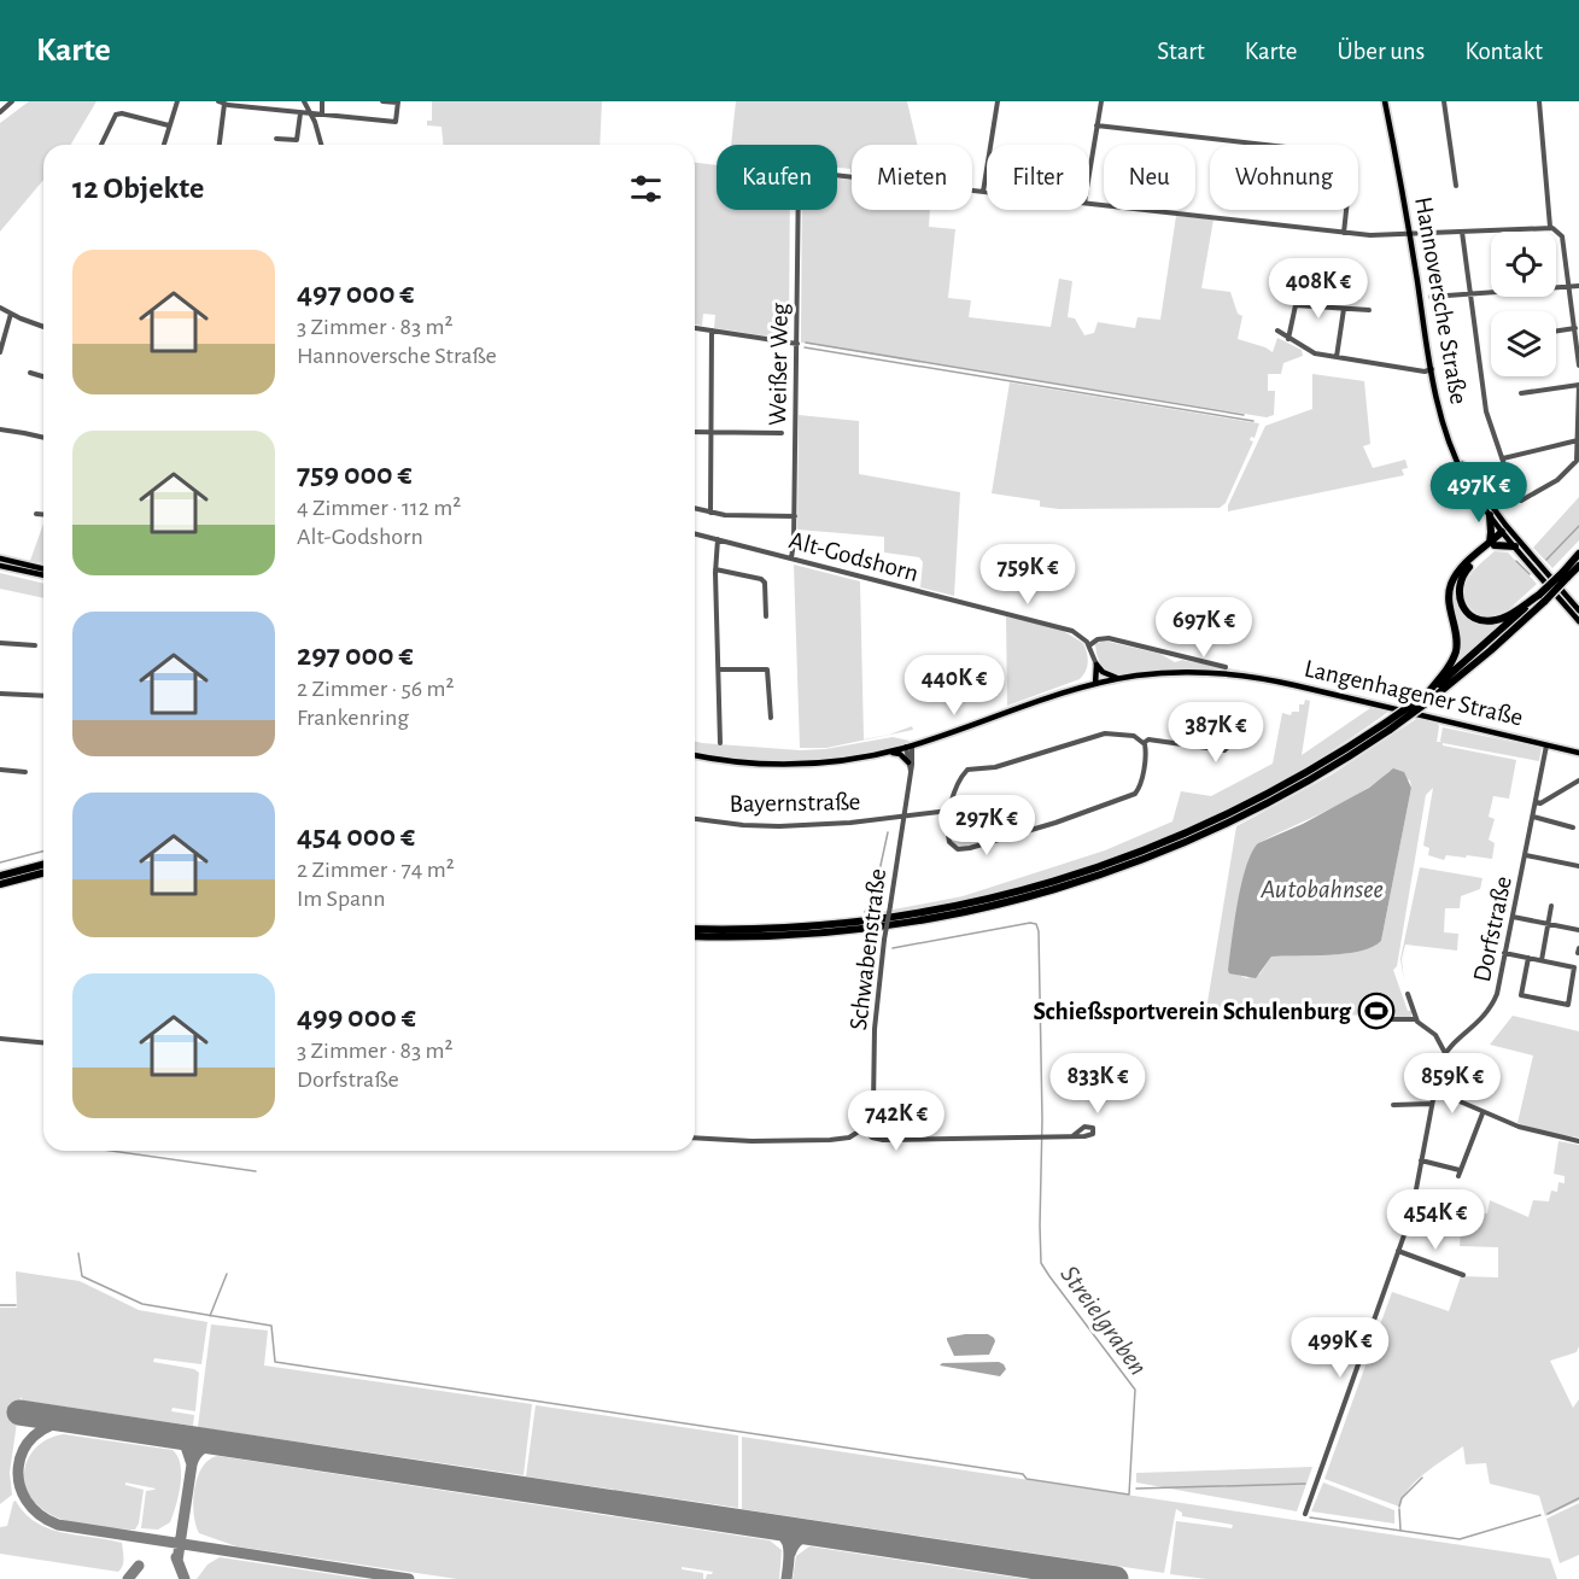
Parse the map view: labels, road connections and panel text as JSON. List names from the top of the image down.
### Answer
{
  "streets": {
    "main road": ["Hannoversche Straße", "Langenhagener Straße"],
    "street": [
      "Weißer Weg",
      "Alt-Godshorn",
      "Bayernstraße",
      "Dorfstraße",
      "Schwabenstraße"
    ]
  },
  "crossings": [
    ["Weißer Weg", "Alt-Godshorn"],
    ["Langenhagener Straße", "Dorfstraße"],
    ["Langenhagener Straße", "Schwabenstraße"],
    ["Bayernstraße", "Schwabenstraße"]
  ],
  "water": ["Autobahnsee", "Streielgraben"],
  "places": {
    "sports": ["Schießsportverein Schulenburg"]
  },
  "page": {
    "header": "Karte",
    "nav": [
      "Start",
      "Karte",
      "Über uns",
      "Kontakt"
    ],
    "chip": [
      "Kaufen",
      "Mieten",
      "Filter",
      "Neu",
      "Wohnung"
    ],
    "heading": "12 Objekte",
    "list": [
      {
        "name": "497 000 €",
        "note": "3 Zimmer · 83 m² · Hannoversche Straße"
      },
      {
        "name": "759 000 €",
        "note": "4 Zimmer · 112 m² · Alt-Godshorn"
      },
      {
        "name": "297 000 €",
        "note": "2 Zimmer · 56 m² · Frankenring"
      },
      {
        "name": "454 000 €",
        "note": "2 Zimmer · 74 m² · Im Spann"
      },
      {
        "name": "499 000 €",
        "note": "3 Zimmer · 83 m² · Dorfstraße"
      }
    ],
    "price": [
      "408K €",
      "497K €",
      "759K €",
      "697K €",
      "440K €",
      "387K €",
      "297K €",
      "833K €",
      "859K €",
      "742K €",
      "454K €",
      "499K €"
    ]
  }
}
